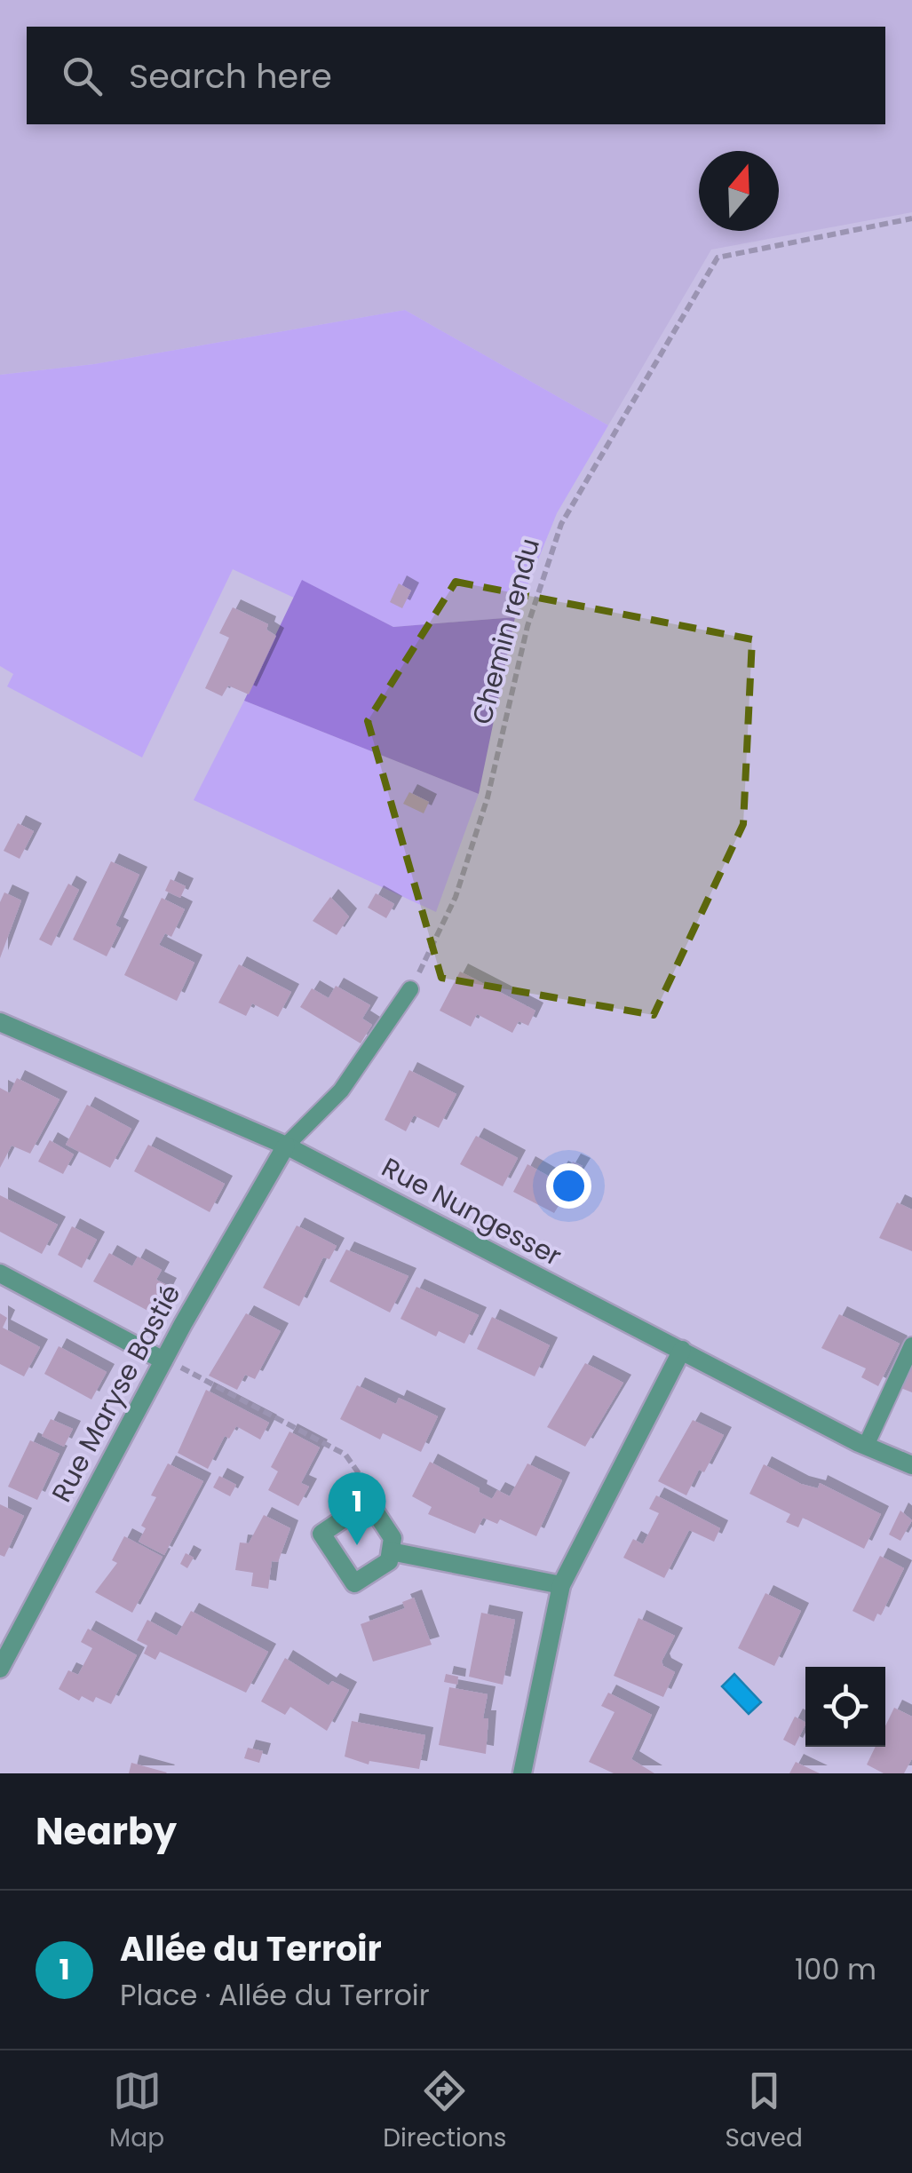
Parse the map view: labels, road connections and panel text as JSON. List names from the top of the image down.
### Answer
{
  "streets": {
    "street": ["Rue Nungesser", "Rue Maryse Bastié"],
    "path": ["Chemin rendu"]
  },
  "crossings": [
    ["Rue Nungesser", "Rue Maryse Bastié"]
  ],
  "north": "top",
  "page": {
    "search": "Search here",
    "pins": "1",
    "heading": "Nearby",
    "list": [
      {
        "mark": "1",
        "name": "Allée du Terroir",
        "note": "Place · Allée du Terroir",
        "value": "100 m"
      }
    ],
    "nav": ["Map", "Directions", "Saved"]
  }
}
